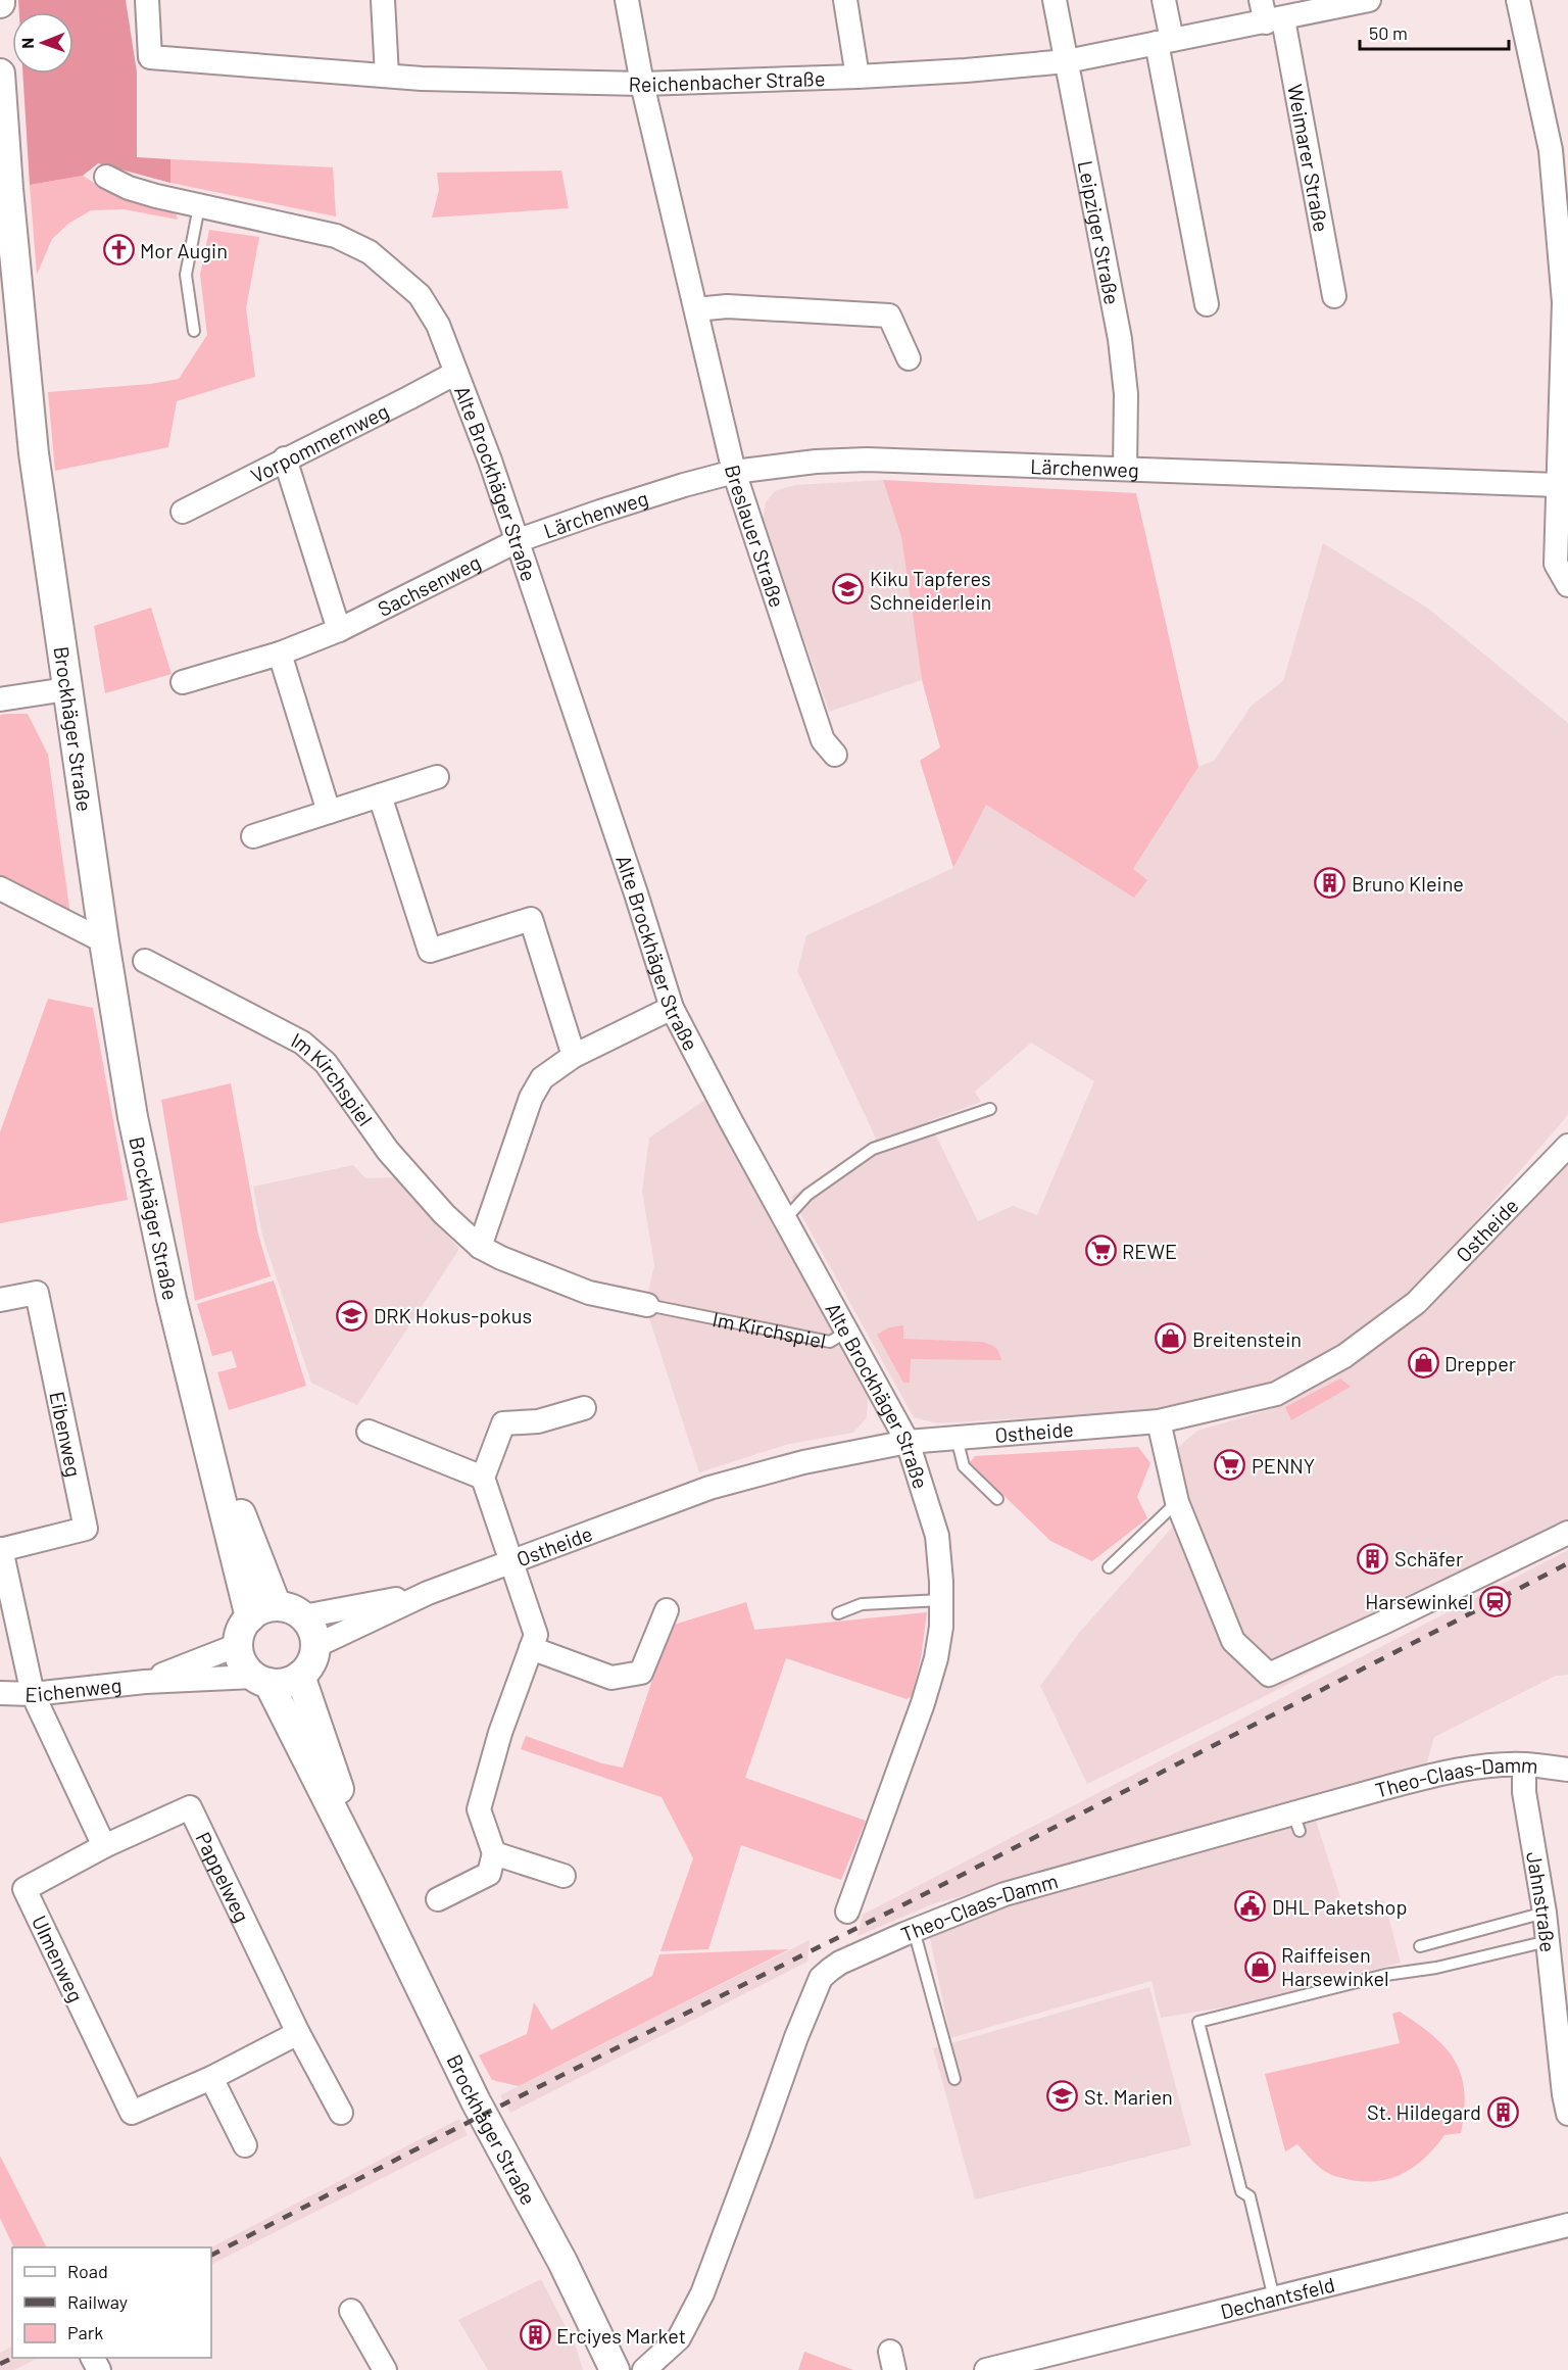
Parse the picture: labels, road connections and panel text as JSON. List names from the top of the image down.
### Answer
{
  "streets": {
    "street": [
      "Reichenbacher Straße",
      "Weimarer Straße",
      "Leipziger Straße",
      "Vorpommernweg",
      "Lärchenweg",
      "Alte Brockhäger Straße",
      "Breslauer Straße",
      "Sachsenweg",
      "Brockhäger Straße",
      "Im Kirchspiel",
      "Ostheide",
      "Eibenweg",
      "Eichenweg",
      "Theo-Claas-Damm",
      "Pappelweg",
      "Jahnstraße",
      "Ulmenweg",
      "Dechantsfeld"
    ]
  },
  "crossings": [
    ["Reichenbacher Straße", "Leipziger Straße"],
    ["Reichenbacher Straße", "Breslauer Straße"],
    ["Leipziger Straße", "Lärchenweg"],
    ["Vorpommernweg", "Alte Brockhäger Straße"],
    ["Lärchenweg", "Alte Brockhäger Straße"],
    ["Lärchenweg", "Breslauer Straße"],
    ["Lärchenweg", "Sachsenweg"],
    ["Alte Brockhäger Straße", "Sachsenweg"],
    ["Alte Brockhäger Straße", "Im Kirchspiel"],
    ["Alte Brockhäger Straße", "Ostheide"],
    ["Brockhäger Straße", "Ostheide"],
    ["Brockhäger Straße", "Eichenweg"],
    ["Ostheide", "Eichenweg"],
    ["Theo-Claas-Damm", "Jahnstraße"],
    ["Pappelweg", "Ulmenweg"]
  ],
  "places": {
    "church": ["Mor Augin"],
    "school or university": ["Kiku Tapferes Schneiderlein", "DRK Hokus-pokus", "St. Marien"],
    "building": [
      "Bruno Kleine",
      "Schäfer",
      "St. Hildegard",
      "Erciyes Market"
    ],
    "supermarket": ["REWE", "PENNY"],
    "shop": ["Breitenstein", "Drepper", "Raiffeisen Harsewinkel"],
    "station": ["Harsewinkel"],
    "public building": ["DHL Paketshop"]
  },
  "legend": ["Road", "Railway", "Park"],
  "scale_bar": "50 m",
  "north": "left"
}
